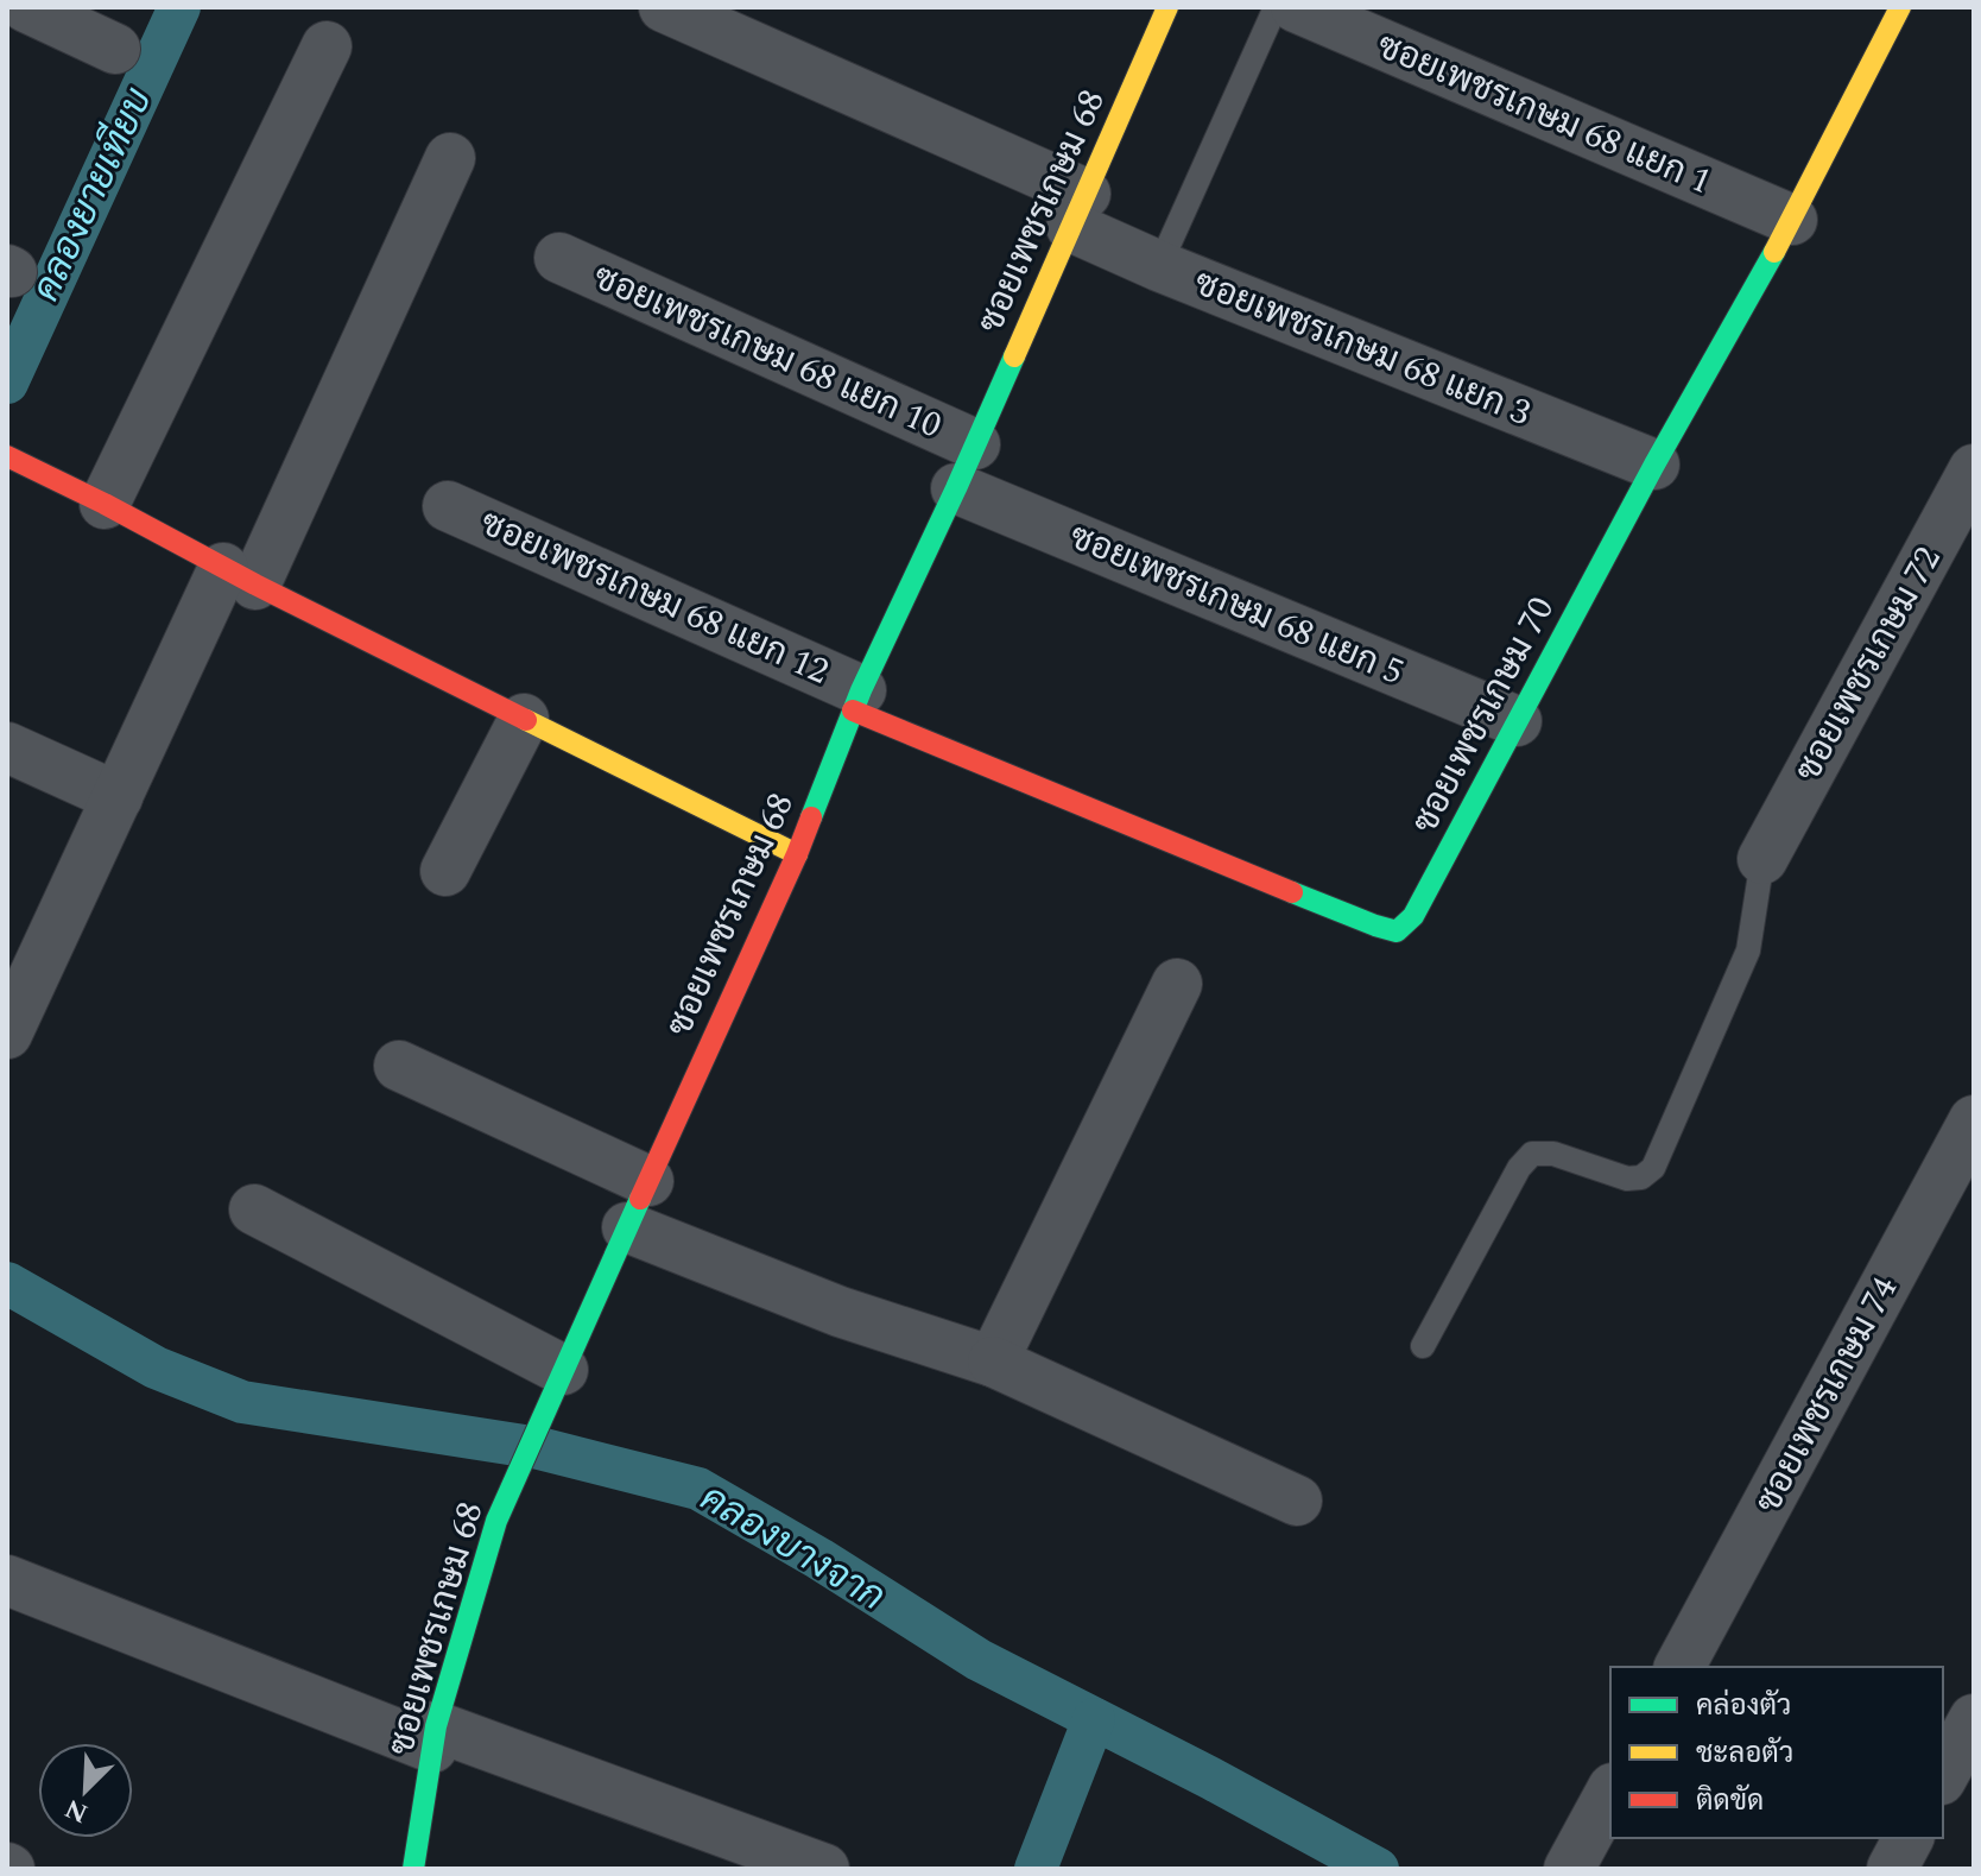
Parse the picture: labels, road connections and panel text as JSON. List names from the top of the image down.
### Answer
{
  "streets": {
    "street": [
      "ซอยเพชรเกษม 68 แยก 1",
      "ซอยเพชรเกษม 68",
      "ซอยเพชรเกษม 68 แยก 3",
      "ซอยเพชรเกษม 68 แยก 10",
      "ซอยเพชรเกษม 68 แยก 12",
      "ซอยเพชรเกษม 68 แยก 5",
      "ซอยเพชรเกษม 72",
      "ซอยเพชรเกษม 70",
      "ซอยเพชรเกษม 74"
    ]
  },
  "crossings": [
    ["ซอยเพชรเกษม 68 แยก 1", "ซอยเพชรเกษม 70"],
    ["ซอยเพชรเกษม 68", "ซอยเพชรเกษม 68 แยก 3"],
    ["ซอยเพชรเกษม 68", "ซอยเพชรเกษม 68 แยก 10"],
    ["ซอยเพชรเกษม 68", "ซอยเพชรเกษม 68 แยก 12"],
    ["ซอยเพชรเกษม 68", "ซอยเพชรเกษม 68 แยก 5"],
    ["ซอยเพชรเกษม 68", "ซอยเพชรเกษม 70"],
    ["ซอยเพชรเกษม 68 แยก 3", "ซอยเพชรเกษม 70"],
    ["ซอยเพชรเกษม 68 แยก 10", "ซอยเพชรเกษม 68 แยก 5"],
    ["ซอยเพชรเกษม 68 แยก 12", "ซอยเพชรเกษม 70"],
    ["ซอยเพชรเกษม 68 แยก 5", "ซอยเพชรเกษม 70"]
  ],
  "water": ["คลองยายเทียบ", "คลองบางจาก"],
  "legend": ["คล่องตัว", "ชะลอตัว", "ติดขัด"],
  "north": "bottom left"
}
